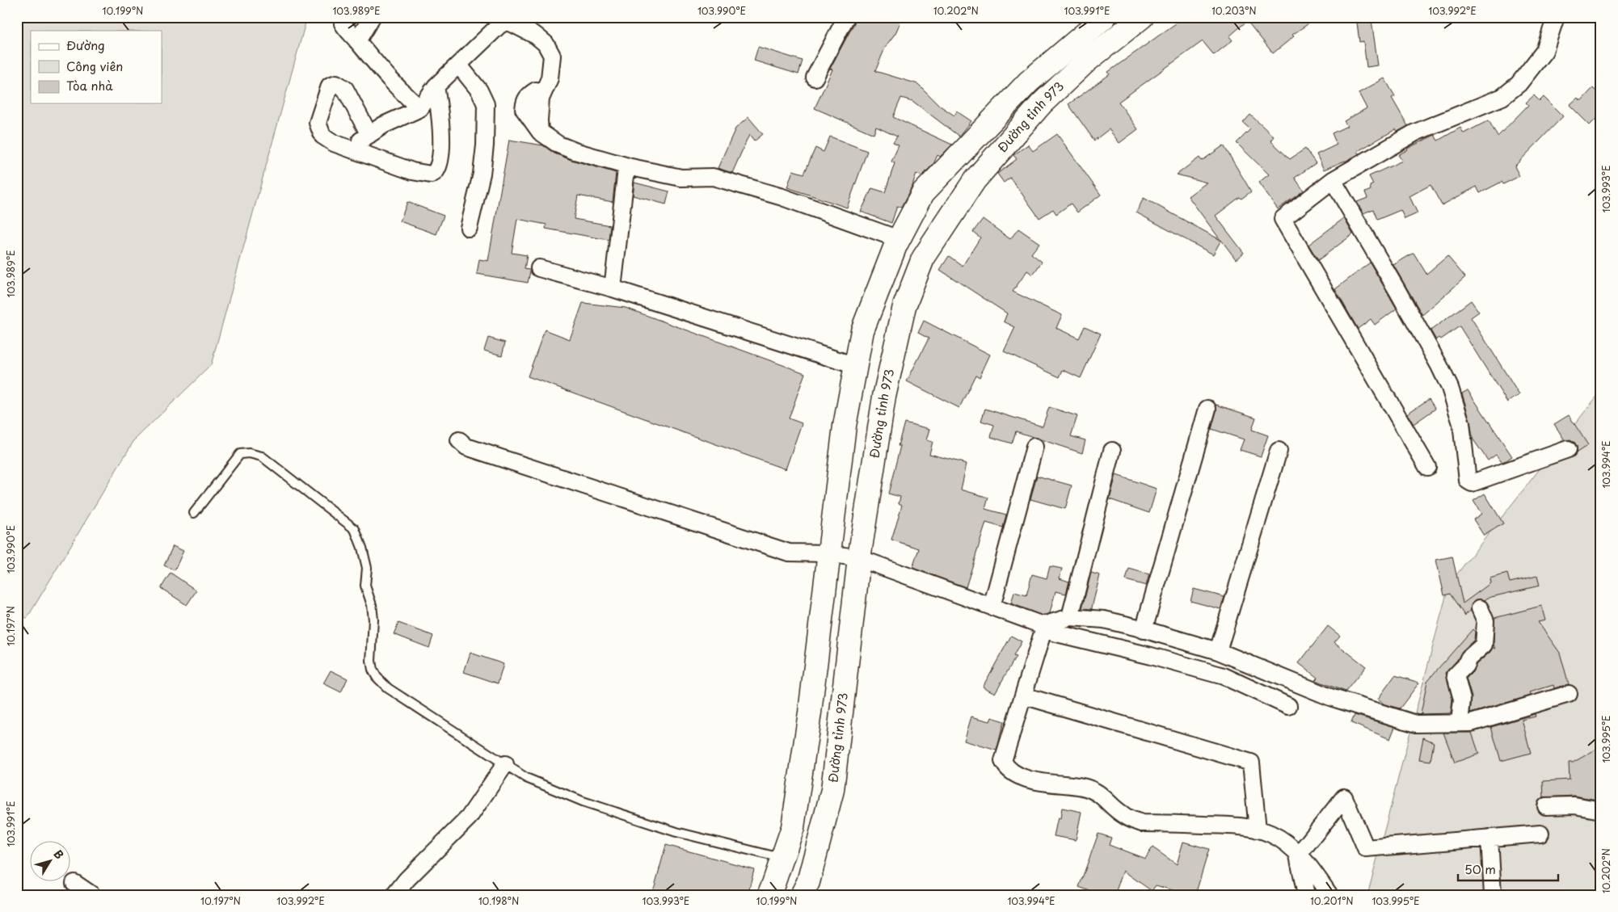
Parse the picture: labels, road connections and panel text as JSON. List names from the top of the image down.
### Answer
{
  "streets": {
    "main road": ["Đường tỉnh 973"]
  },
  "legend": ["Đường", "Công viên", "Tòa nhà"],
  "scale_bar": "50 m",
  "north": "top right",
  "coordinates": [
    "10.199°N",
    "103.989°E",
    "103.990°E",
    "10.202°N",
    "103.991°E",
    "10.203°N",
    "103.992°E",
    "103.993°E",
    "103.994°E",
    "10.197°N",
    "103.995°E",
    "10.198°N",
    "10.201°N"
  ]
}
